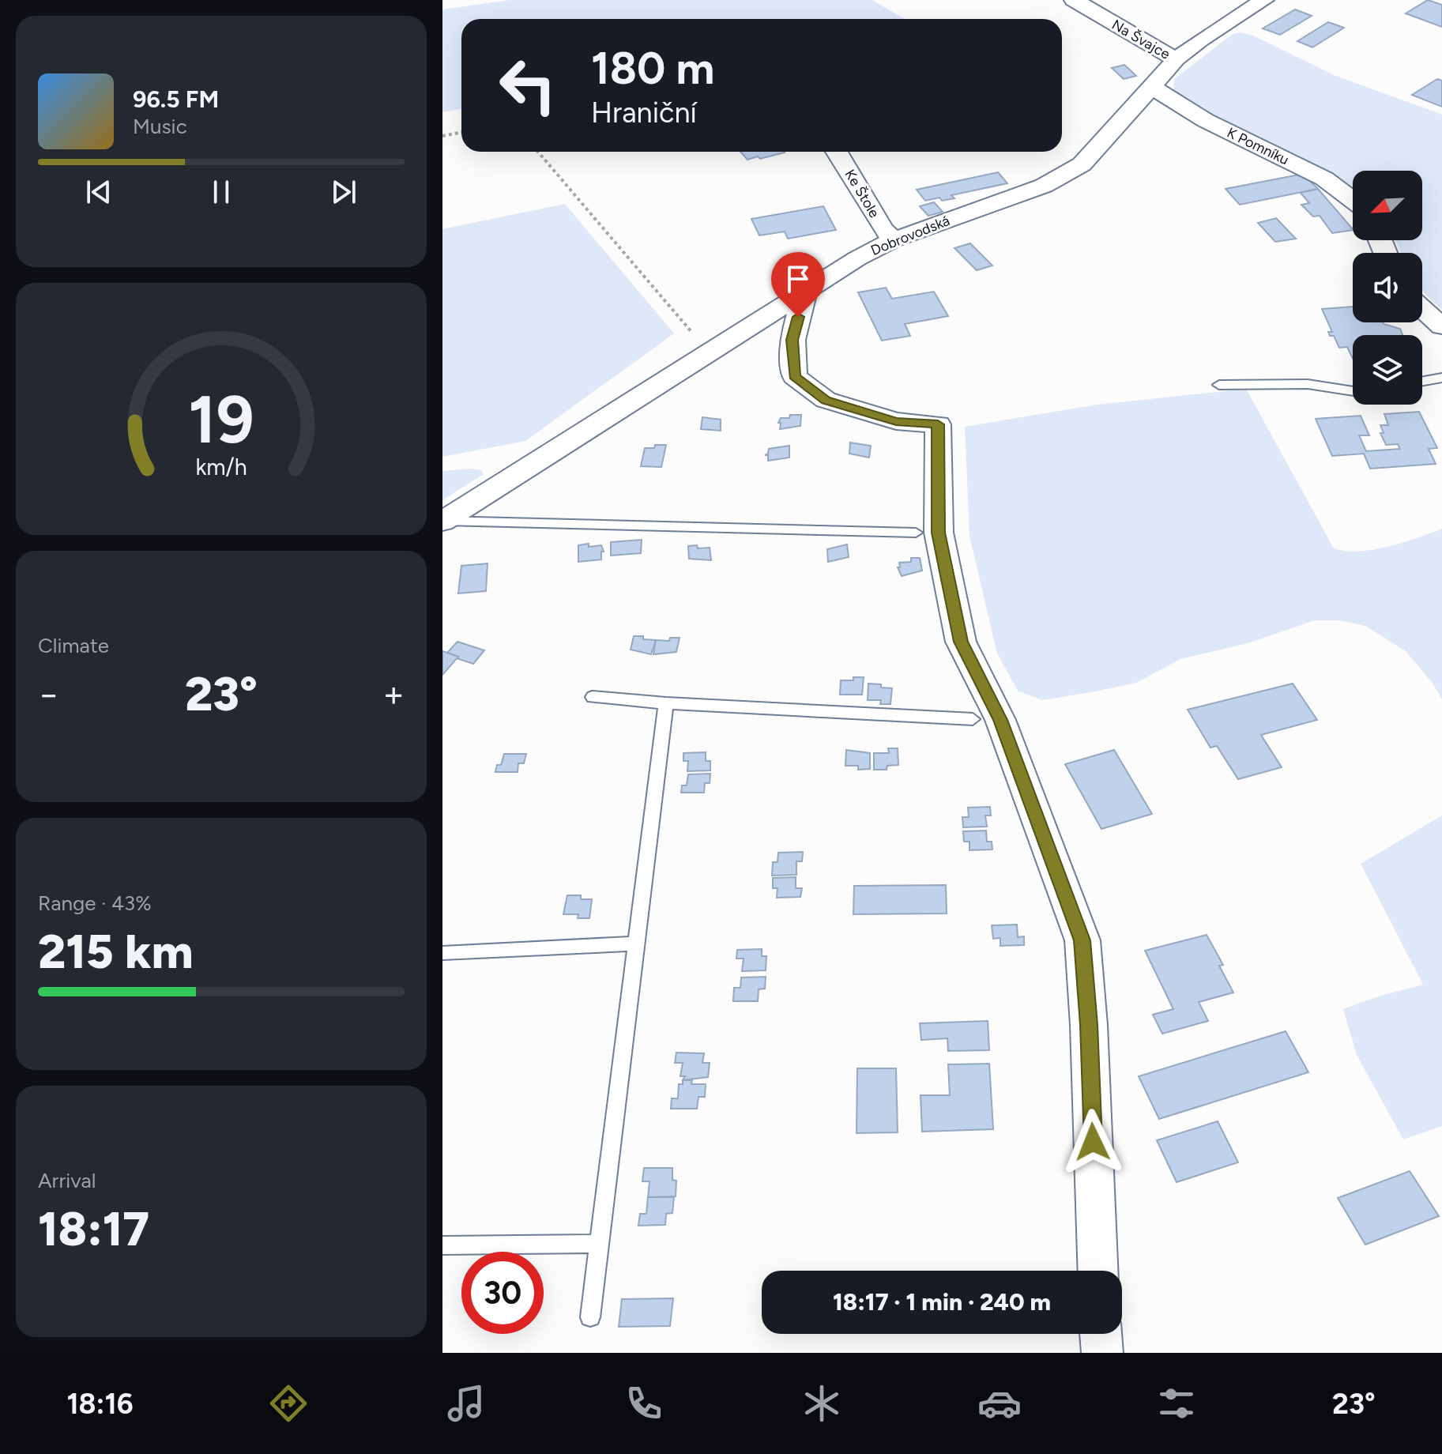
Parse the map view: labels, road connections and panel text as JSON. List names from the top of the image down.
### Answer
{
  "streets": {
    "street": [
      "Na Švajce",
      "K Pomníku",
      "Ke Štole",
      "Dobrovodská"
    ]
  },
  "crossings": [
    ["Na Švajce", "Dobrovodská"],
    ["K Pomníku", "Dobrovodská"],
    ["Ke Štole", "Dobrovodská"]
  ],
  "north": "bottom left",
  "page": {
    "turn": ["180 m", "Hraniční"],
    "song": ["96.5 FM", "Music"],
    "tile": [
      "Climate",
      ["Range · 43%", "215 km"],
      ["Arrival", "18:17"]
    ],
    "heat": ["−", "23°", "+"],
    "limit": "30",
    "trip": "18:17 · 1 min · 240 m",
    "tabs": ["18:16", "23°"],
    "gauge": ["19", "km/h"]
  }
}
